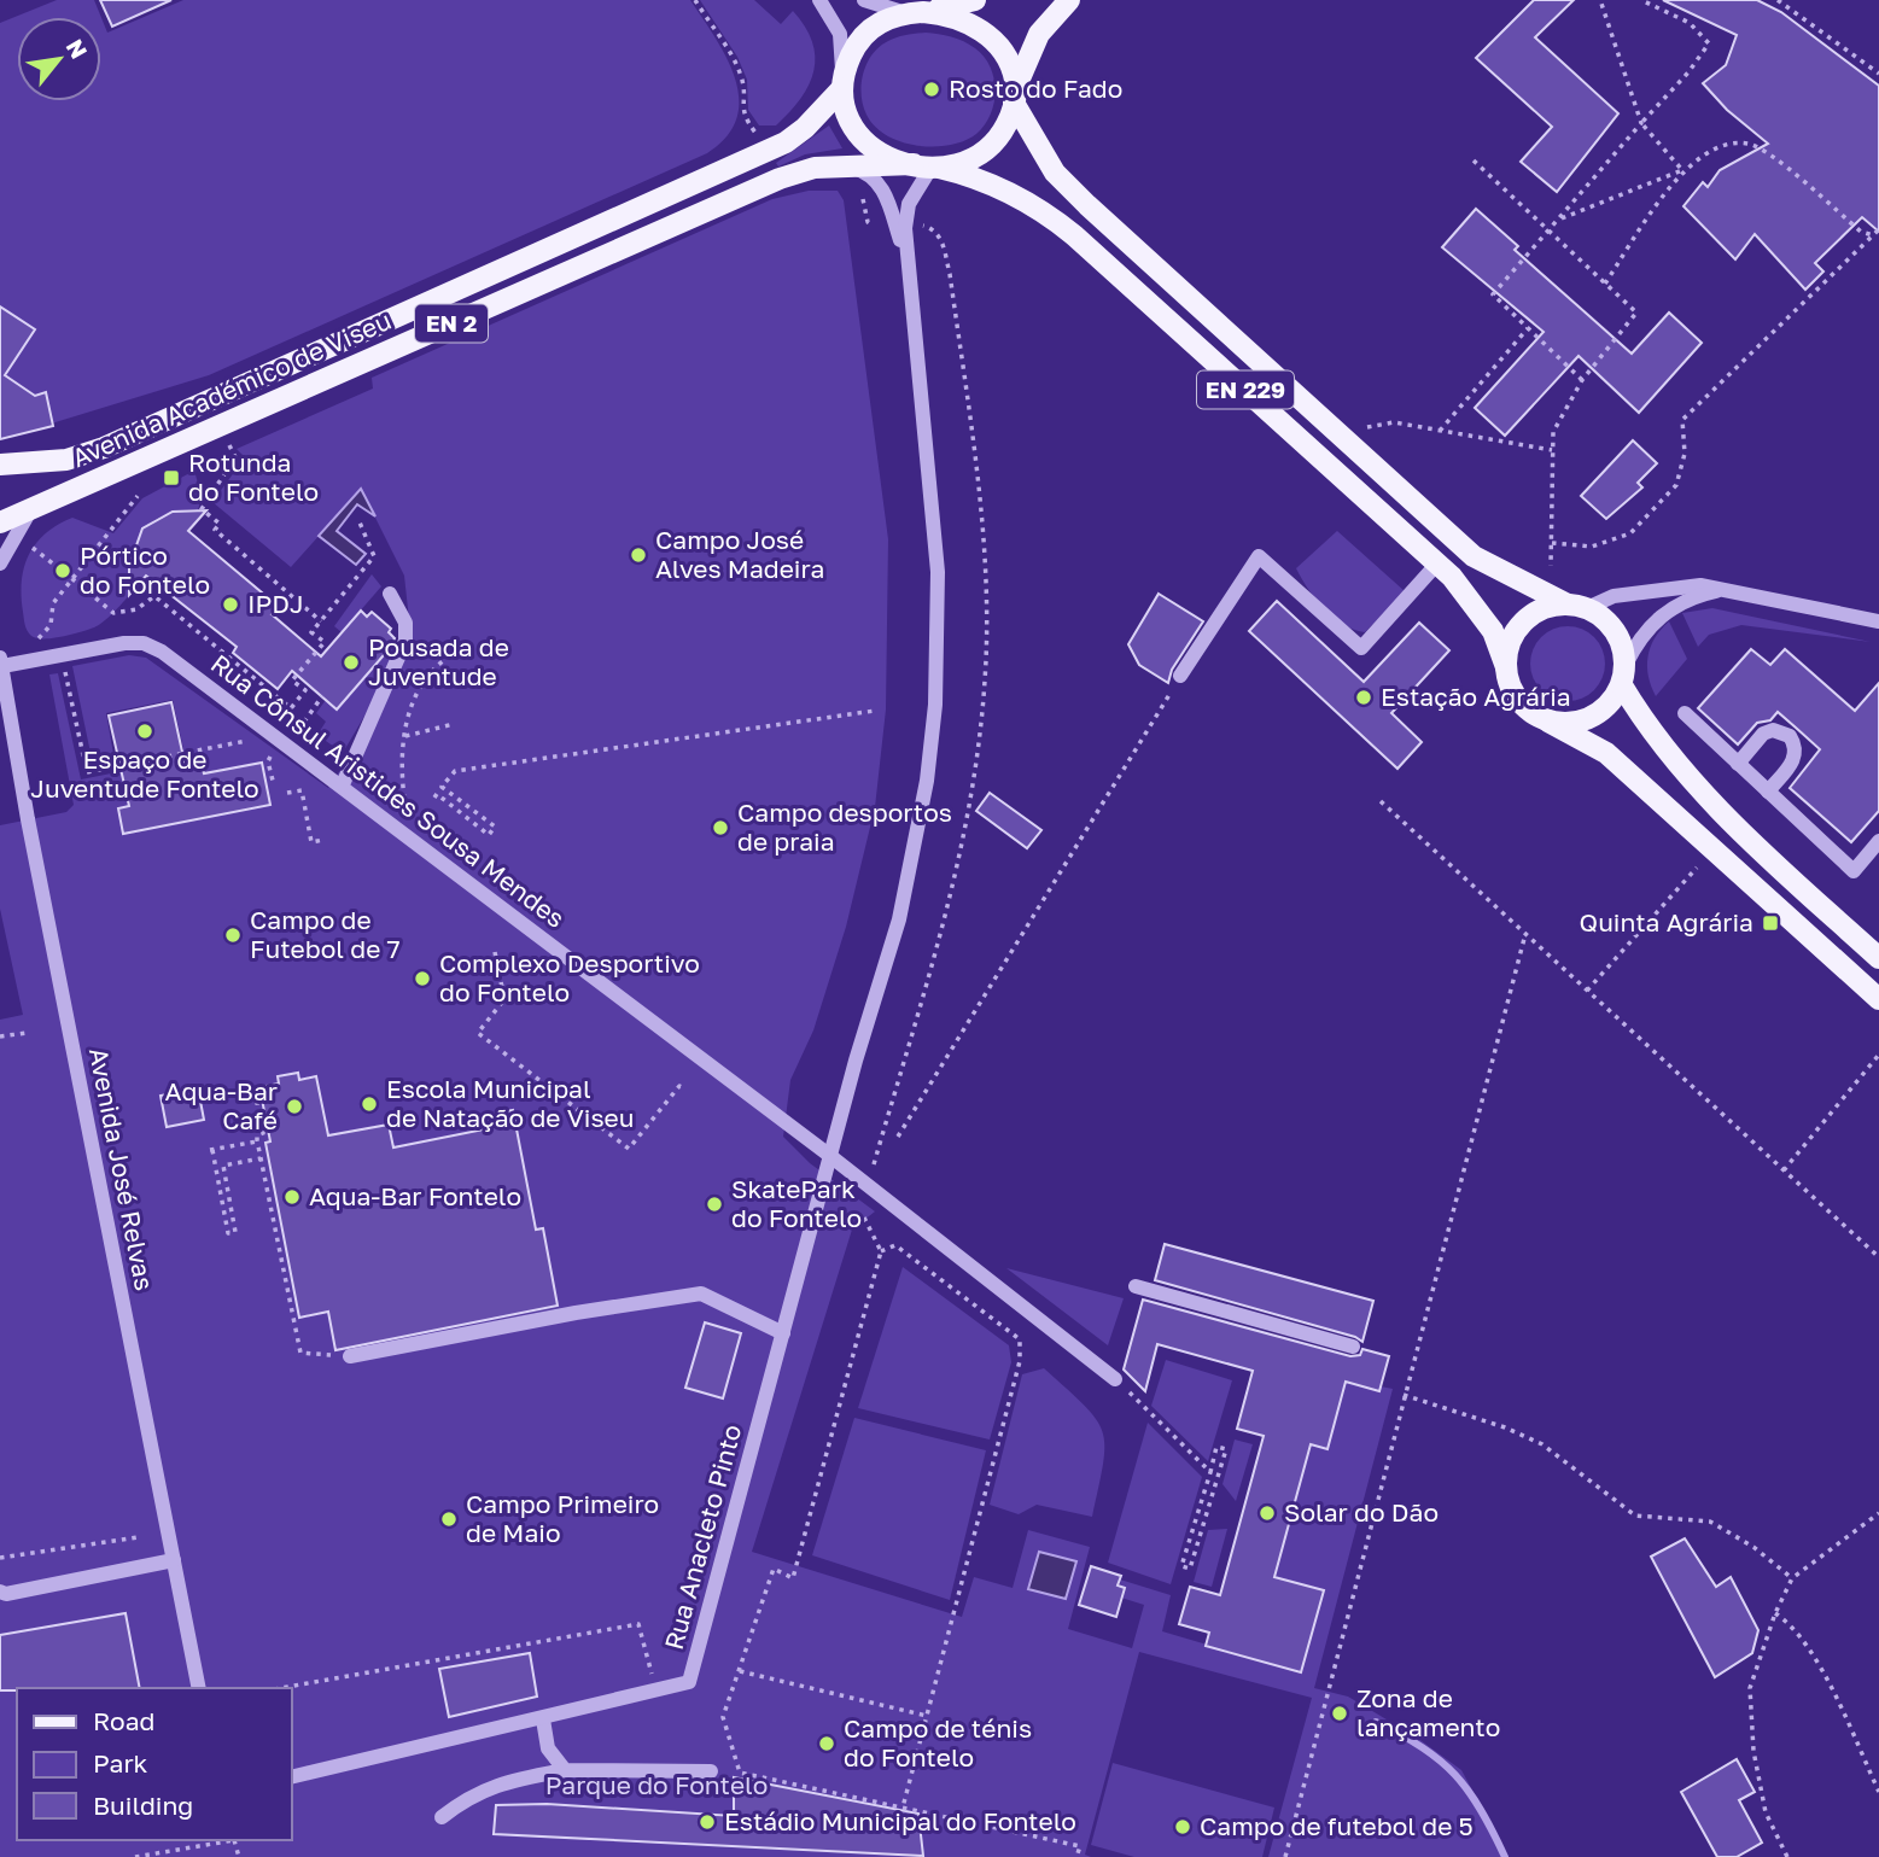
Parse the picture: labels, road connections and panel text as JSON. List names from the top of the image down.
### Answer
{
  "streets": {
    "main road": ["EN 2", "Avenida Académico de Viseu", "EN 229"],
    "street": ["Rua Cônsul Aristides Sousa Mendes", "Avenida José Relvas", "Rua Anacleto Pinto"]
  },
  "crossings": [
    ["EN 2", "Avenida Académico de Viseu"],
    ["EN 2", "EN 229"],
    ["EN 2", "Rua Anacleto Pinto"],
    ["Avenida Académico de Viseu", "EN 229"],
    ["Avenida Académico de Viseu", "Rua Anacleto Pinto"],
    ["EN 229", "Rua Anacleto Pinto"],
    ["Rua Cônsul Aristides Sousa Mendes", "Avenida José Relvas"],
    ["Rua Cônsul Aristides Sousa Mendes", "Rua Anacleto Pinto"]
  ],
  "parks": ["Parque do Fontelo"],
  "places": {
    "other": [
      "Rosto do Fado",
      "Campo José Alves Madeira",
      "Pórtico do Fontelo",
      "IPDJ",
      "Pousada de Juventude",
      "Estação Agrária",
      "Espaço de Juventude Fontelo",
      "Campo desportos de praia",
      "Campo de Futebol de 7",
      "Complexo Desportivo do Fontelo",
      "Escola Municipal de Natação de Viseu",
      "Aqua-Bar Café",
      "Aqua-Bar Fontelo",
      "SkatePark do Fontelo",
      "Solar do Dão",
      "Campo Primeiro de Maio",
      "Zona de lançamento",
      "Campo de ténis do Fontelo",
      "Estádio Municipal do Fontelo",
      "Campo de futebol de 5"
    ],
    "transit": ["Rotunda do Fontelo", "Quinta Agrária"]
  },
  "legend": ["Road", "Park", "Building"],
  "north": "top right"
}
